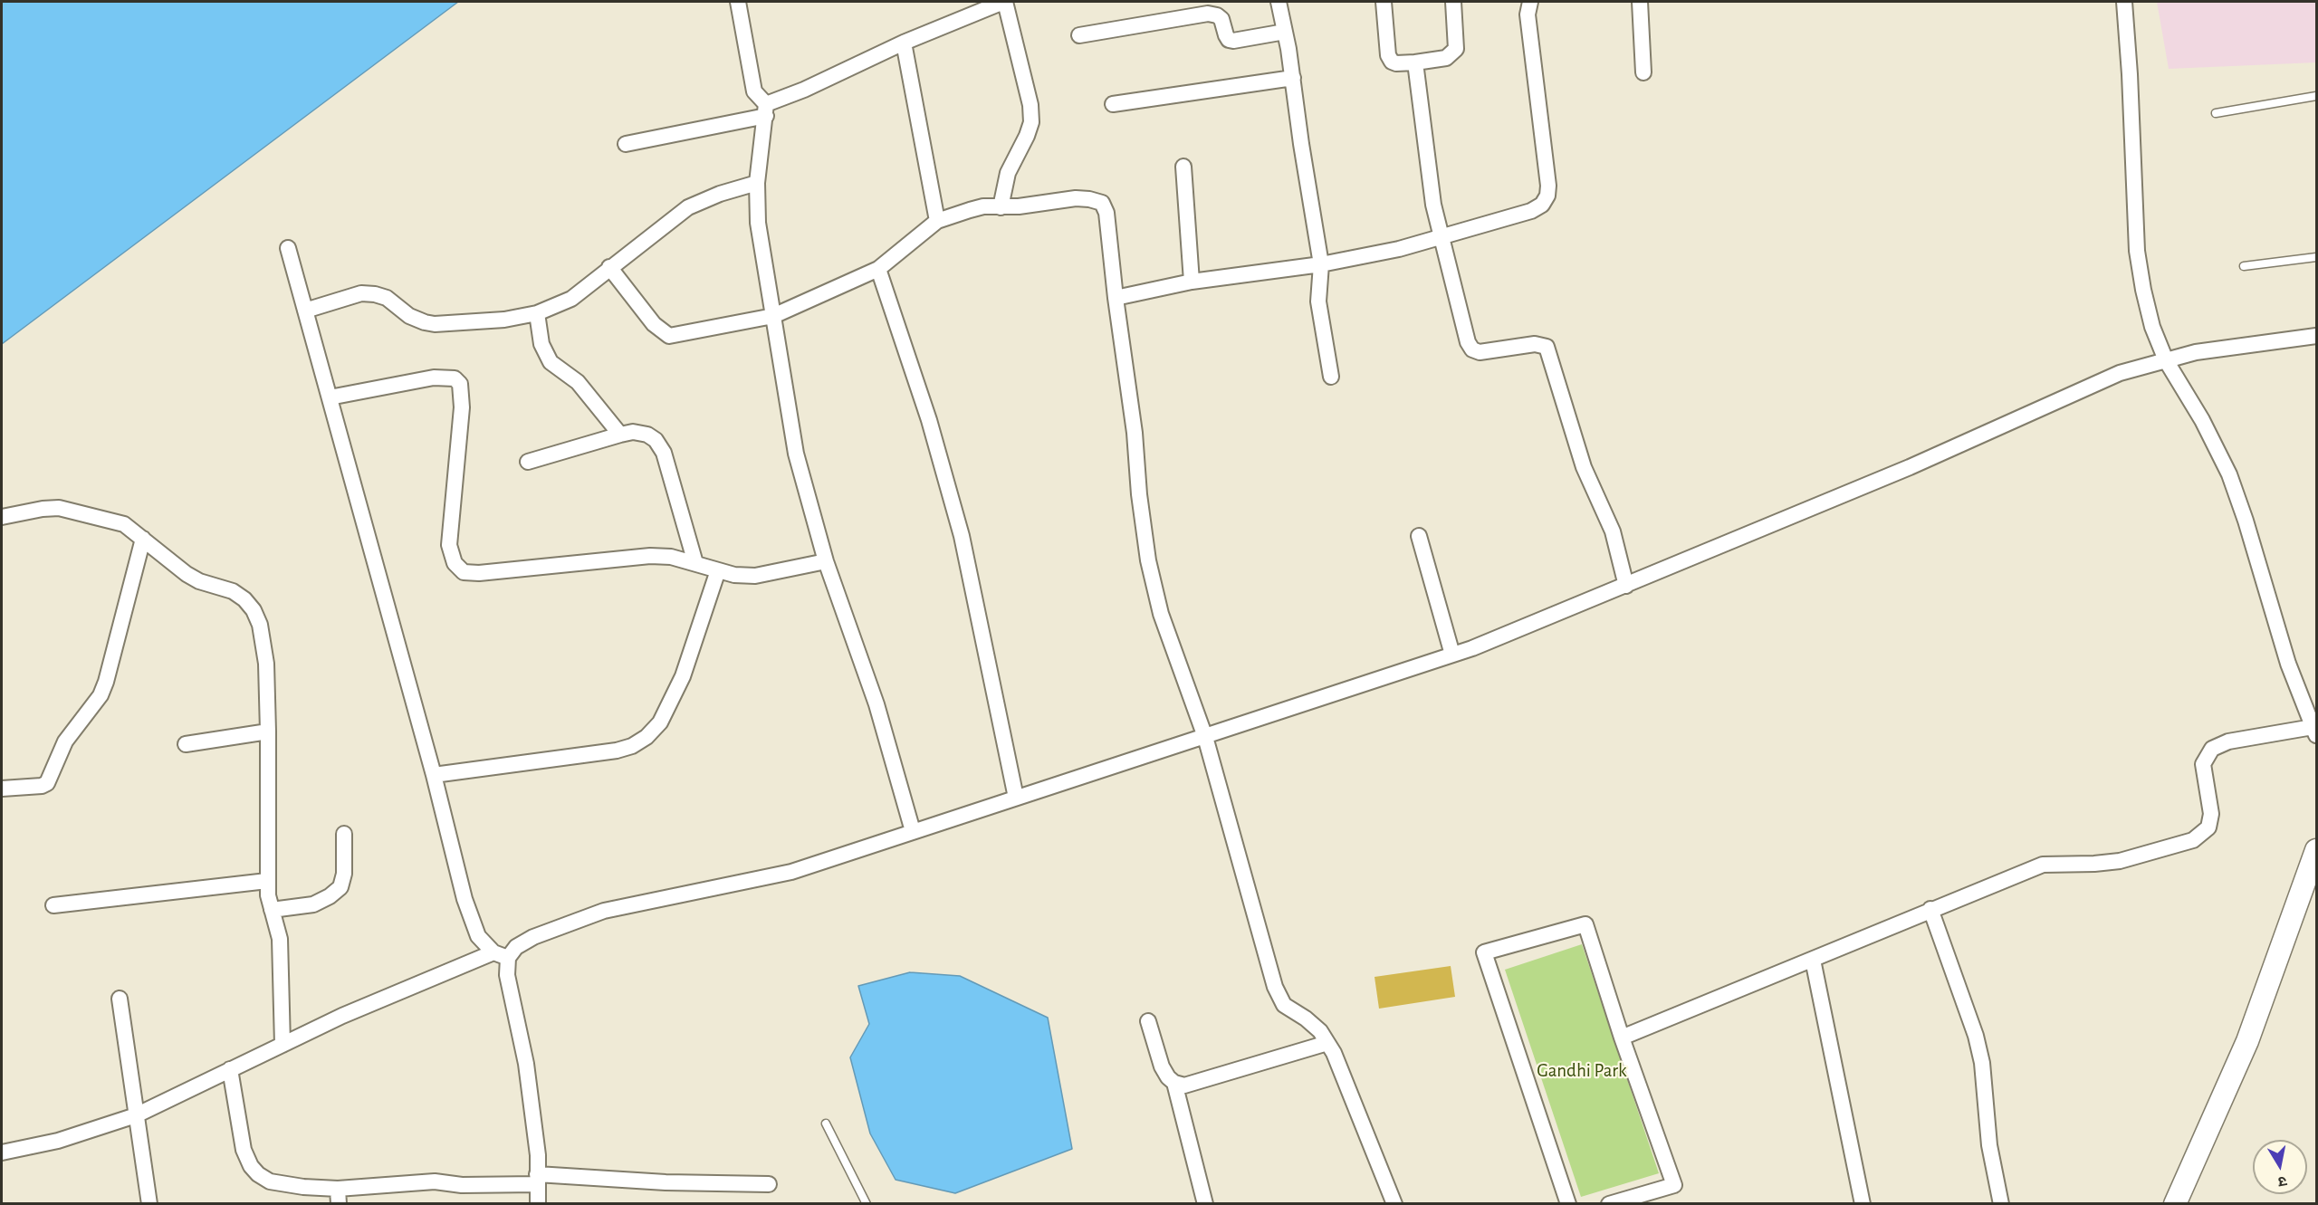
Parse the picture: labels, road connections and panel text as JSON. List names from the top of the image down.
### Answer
{
  "parks": ["Gandhi Park"],
  "north": "bottom"
}
